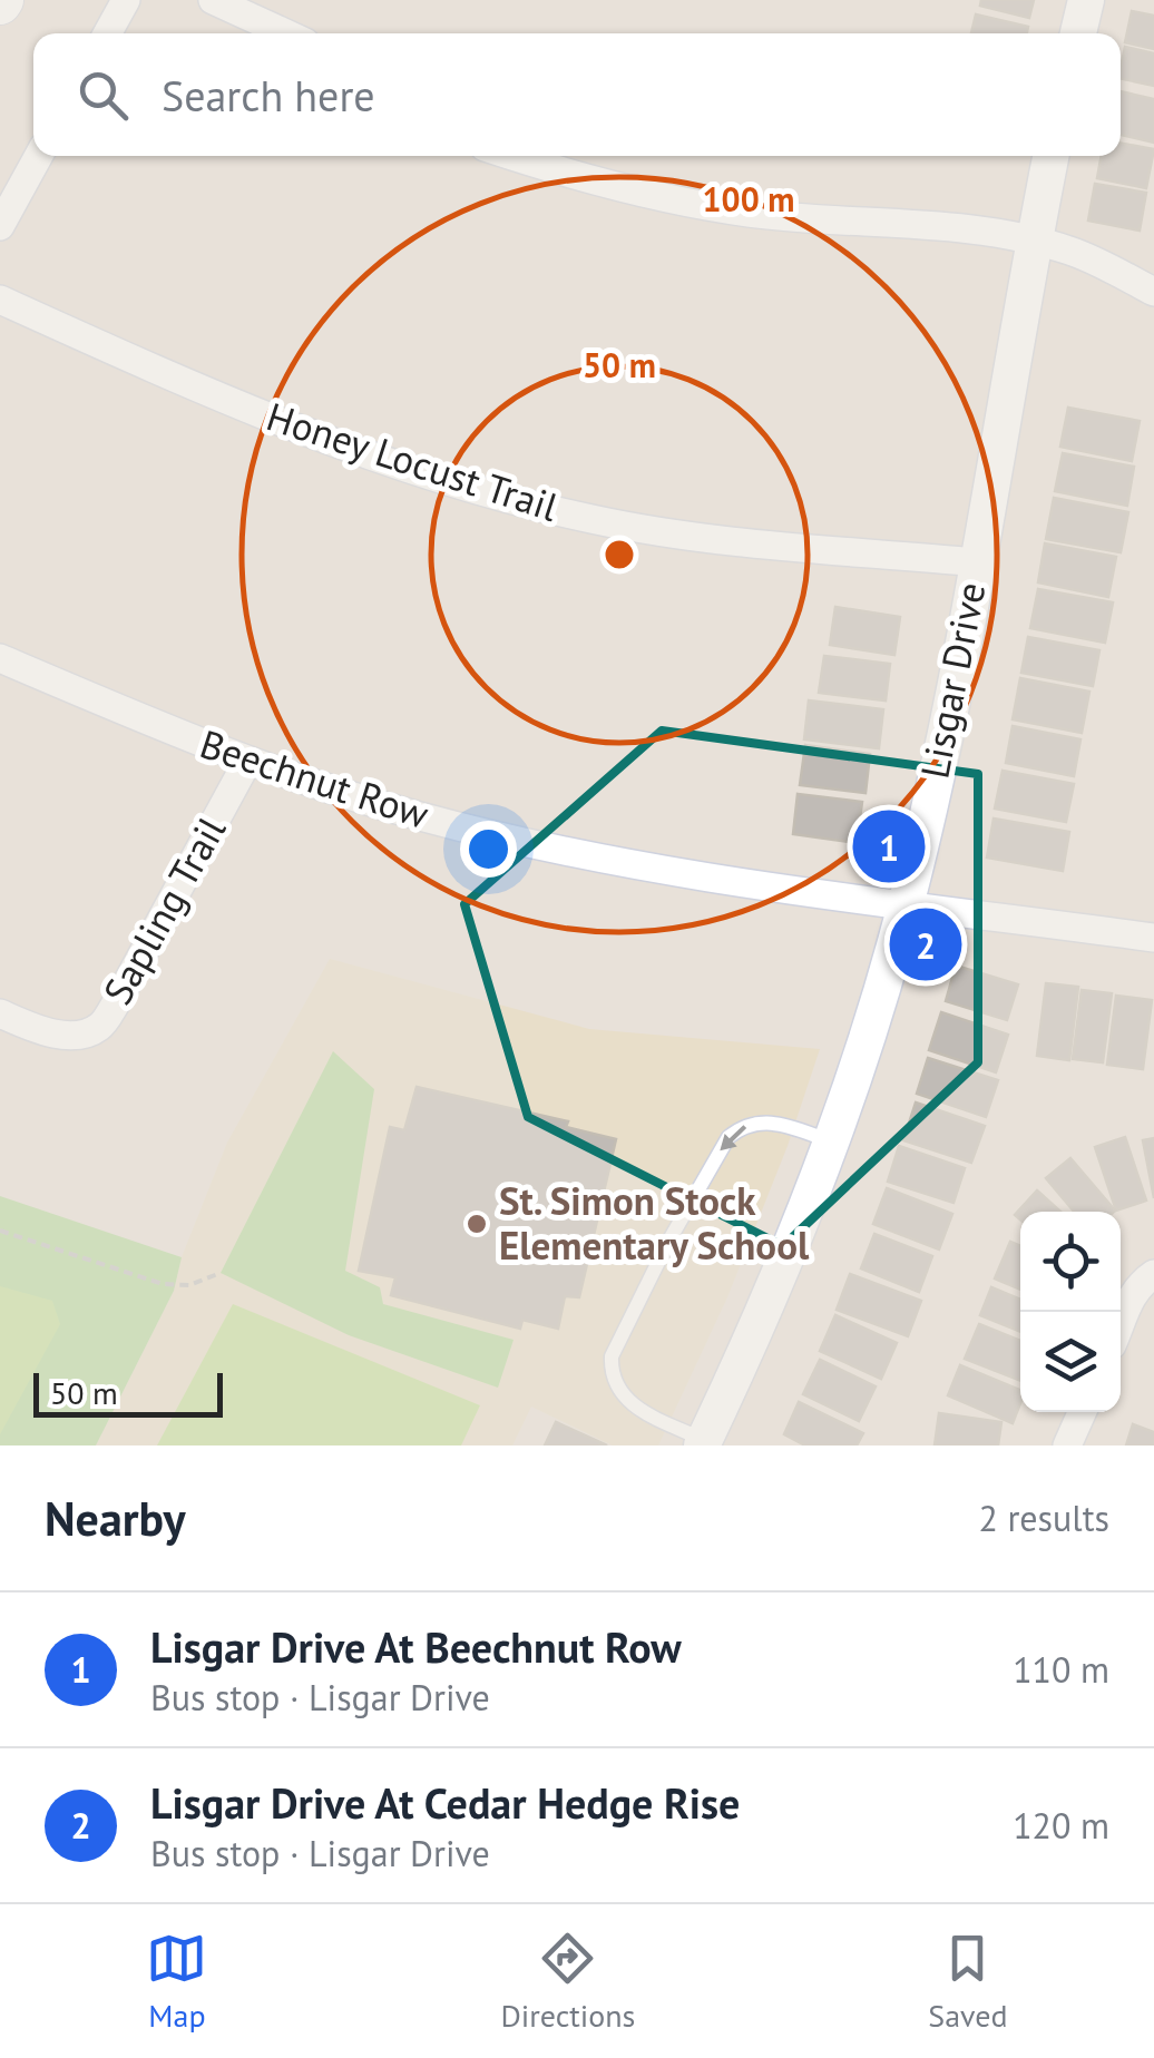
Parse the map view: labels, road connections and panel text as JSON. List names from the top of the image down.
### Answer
{
  "streets": {
    "street": [
      "Honey Locust Trail",
      "Lisgar Drive",
      "Beechnut Row",
      "Sapling Trail"
    ]
  },
  "crossings": [
    ["Honey Locust Trail", "Lisgar Drive"],
    ["Lisgar Drive", "Beechnut Row"],
    ["Beechnut Row", "Sapling Trail"]
  ],
  "places": ["St. Simon Stock Elementary School"],
  "scale_bar": "50 m",
  "page": {
    "search": "Search here",
    "pins": ["1", "2"],
    "scale": "50 m",
    "heading": ["Nearby", "2 results"],
    "list": [
      {
        "mark": "1",
        "name": "Lisgar Drive At Beechnut Row",
        "note": "Bus stop · Lisgar Drive",
        "value": "110 m"
      },
      {
        "mark": "2",
        "name": "Lisgar Drive At Cedar Hedge Rise",
        "note": "Bus stop · Lisgar Drive",
        "value": "120 m"
      }
    ],
    "nav": ["Map", "Directions", "Saved"]
  },
  "rings": ["100 m", "50 m"]
}
